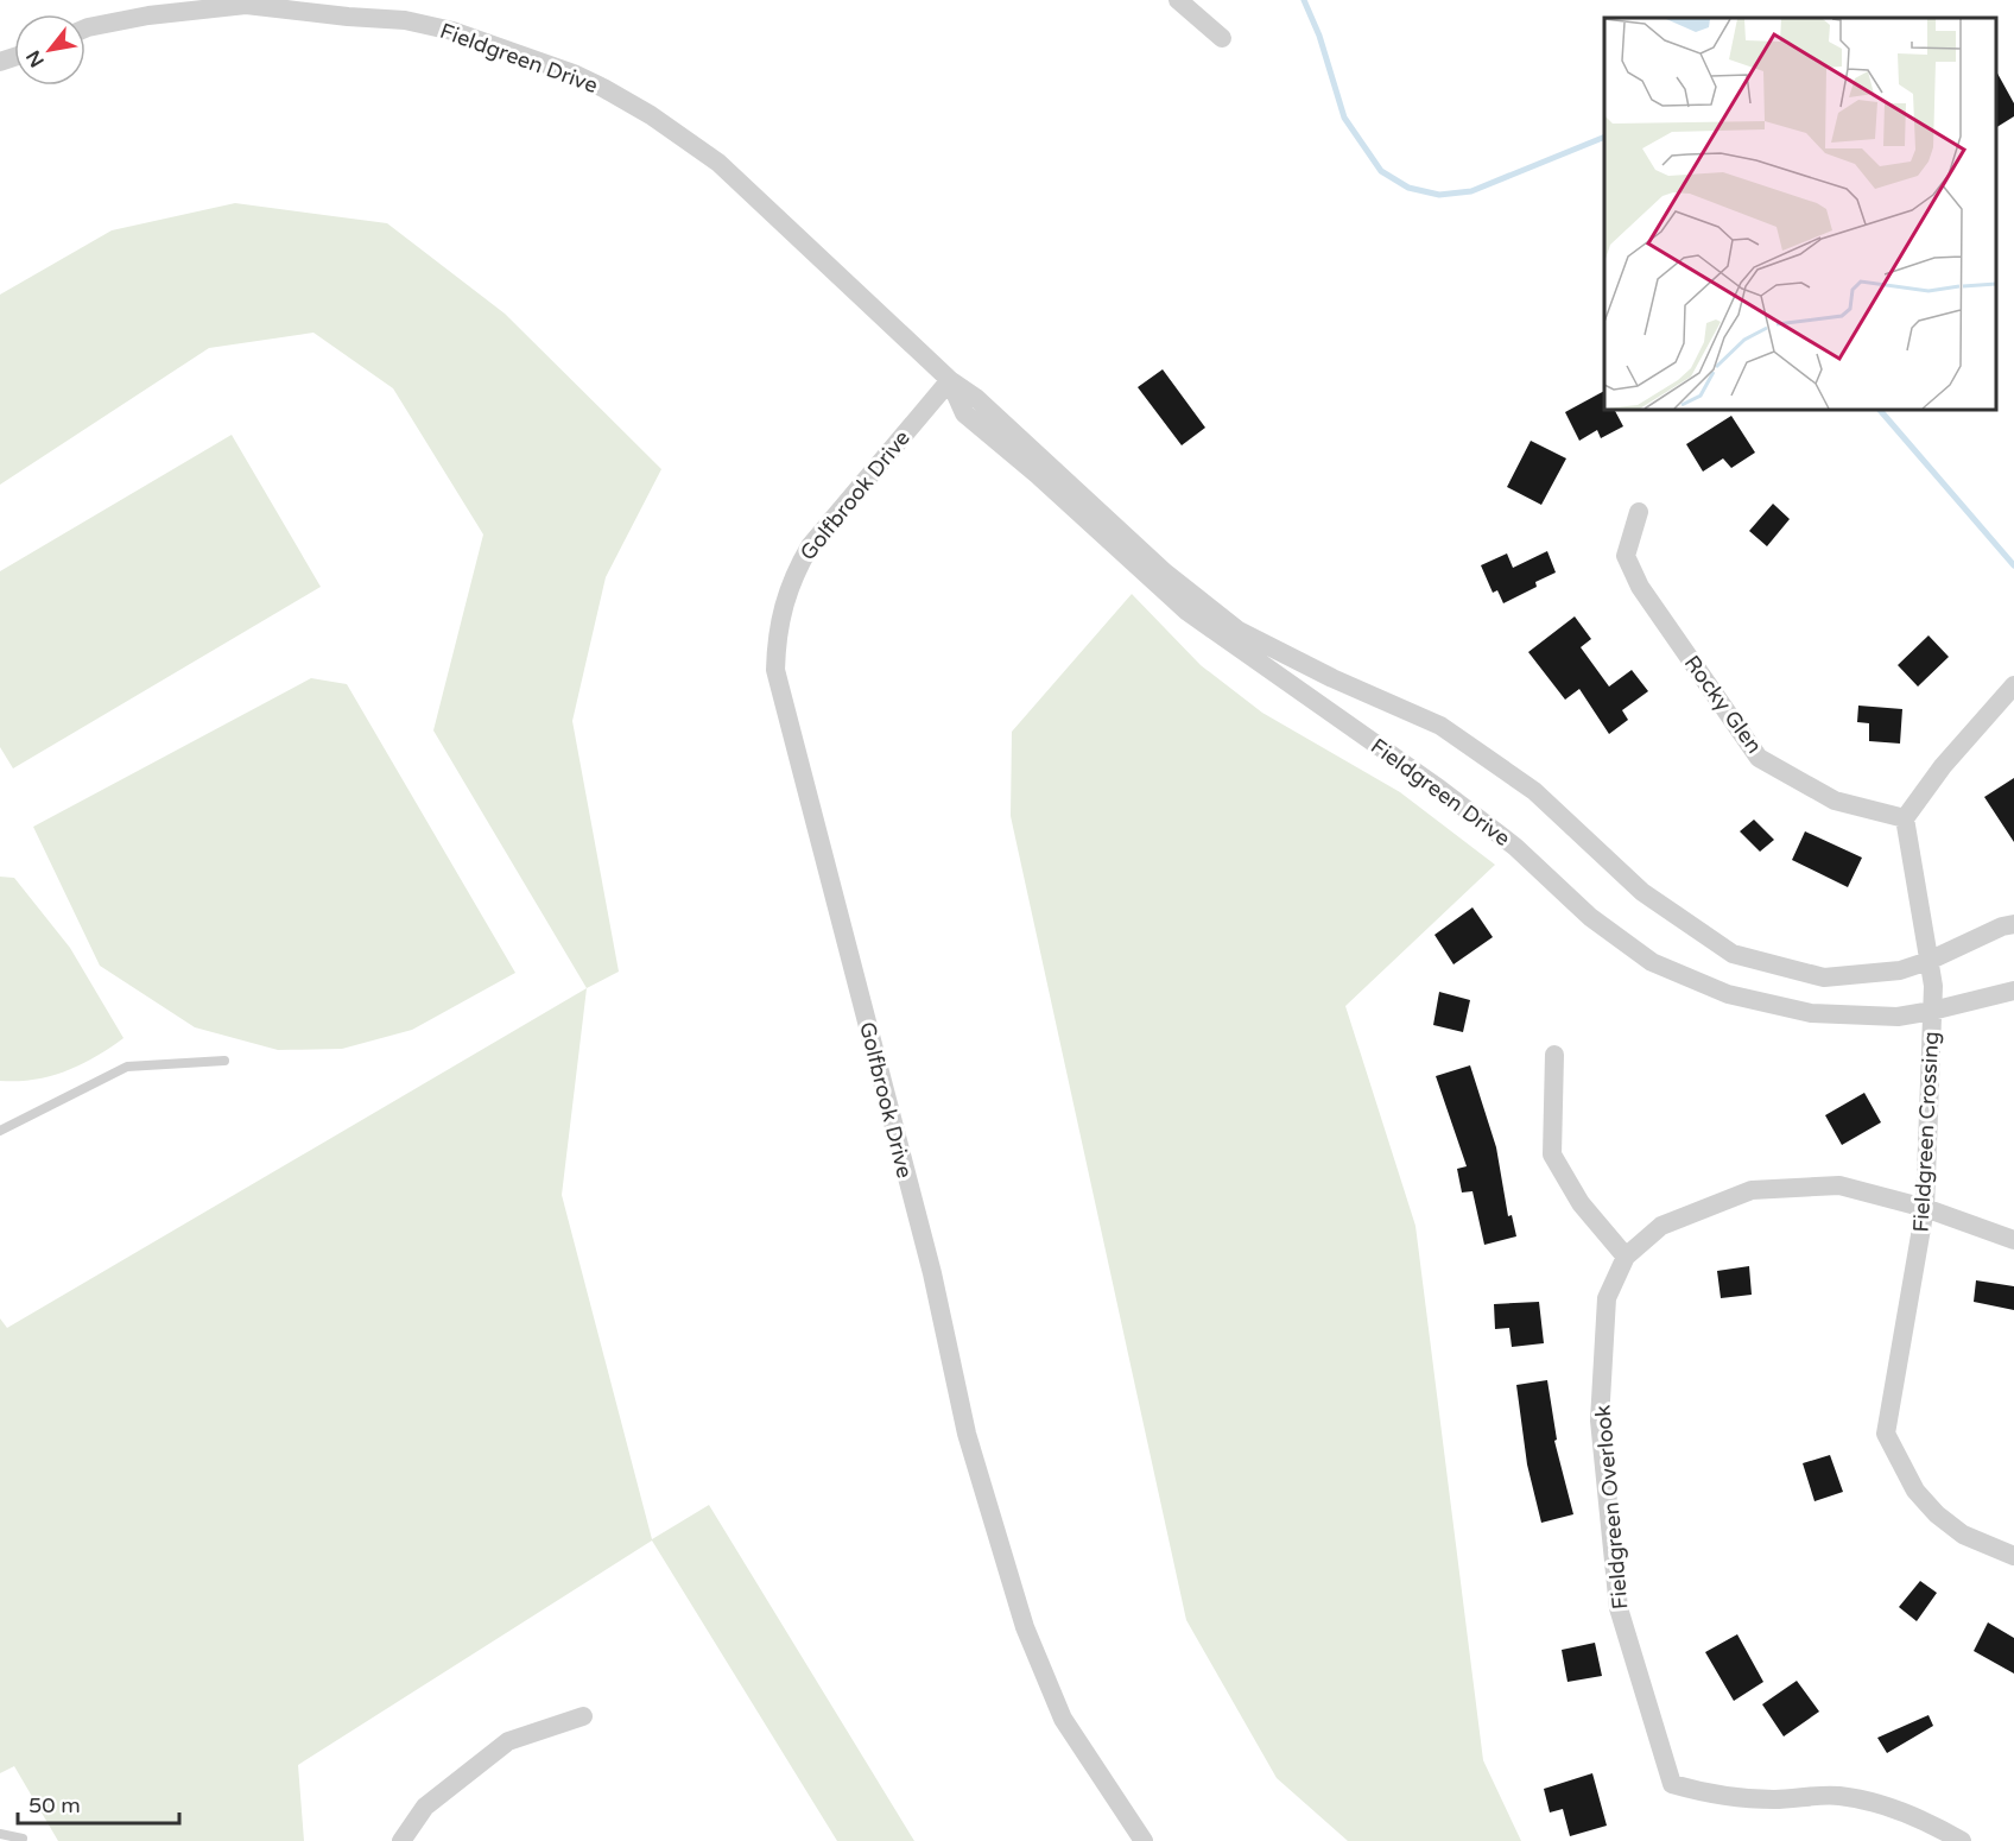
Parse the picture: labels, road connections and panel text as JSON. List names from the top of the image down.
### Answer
{
  "streets": {
    "street": [
      "Fieldgreen Drive",
      "Golfbrook Drive",
      "Rocky Glen",
      "Fieldgreen Crossing",
      "Fieldgreen Overlook"
    ]
  },
  "crossings": [
    ["Fieldgreen Drive", "Golfbrook Drive"],
    ["Fieldgreen Drive", "Fieldgreen Crossing"],
    ["Rocky Glen", "Fieldgreen Crossing"],
    ["Fieldgreen Crossing", "Fieldgreen Overlook"]
  ],
  "scale_bar": "50 m",
  "north": "bottom left"
}
